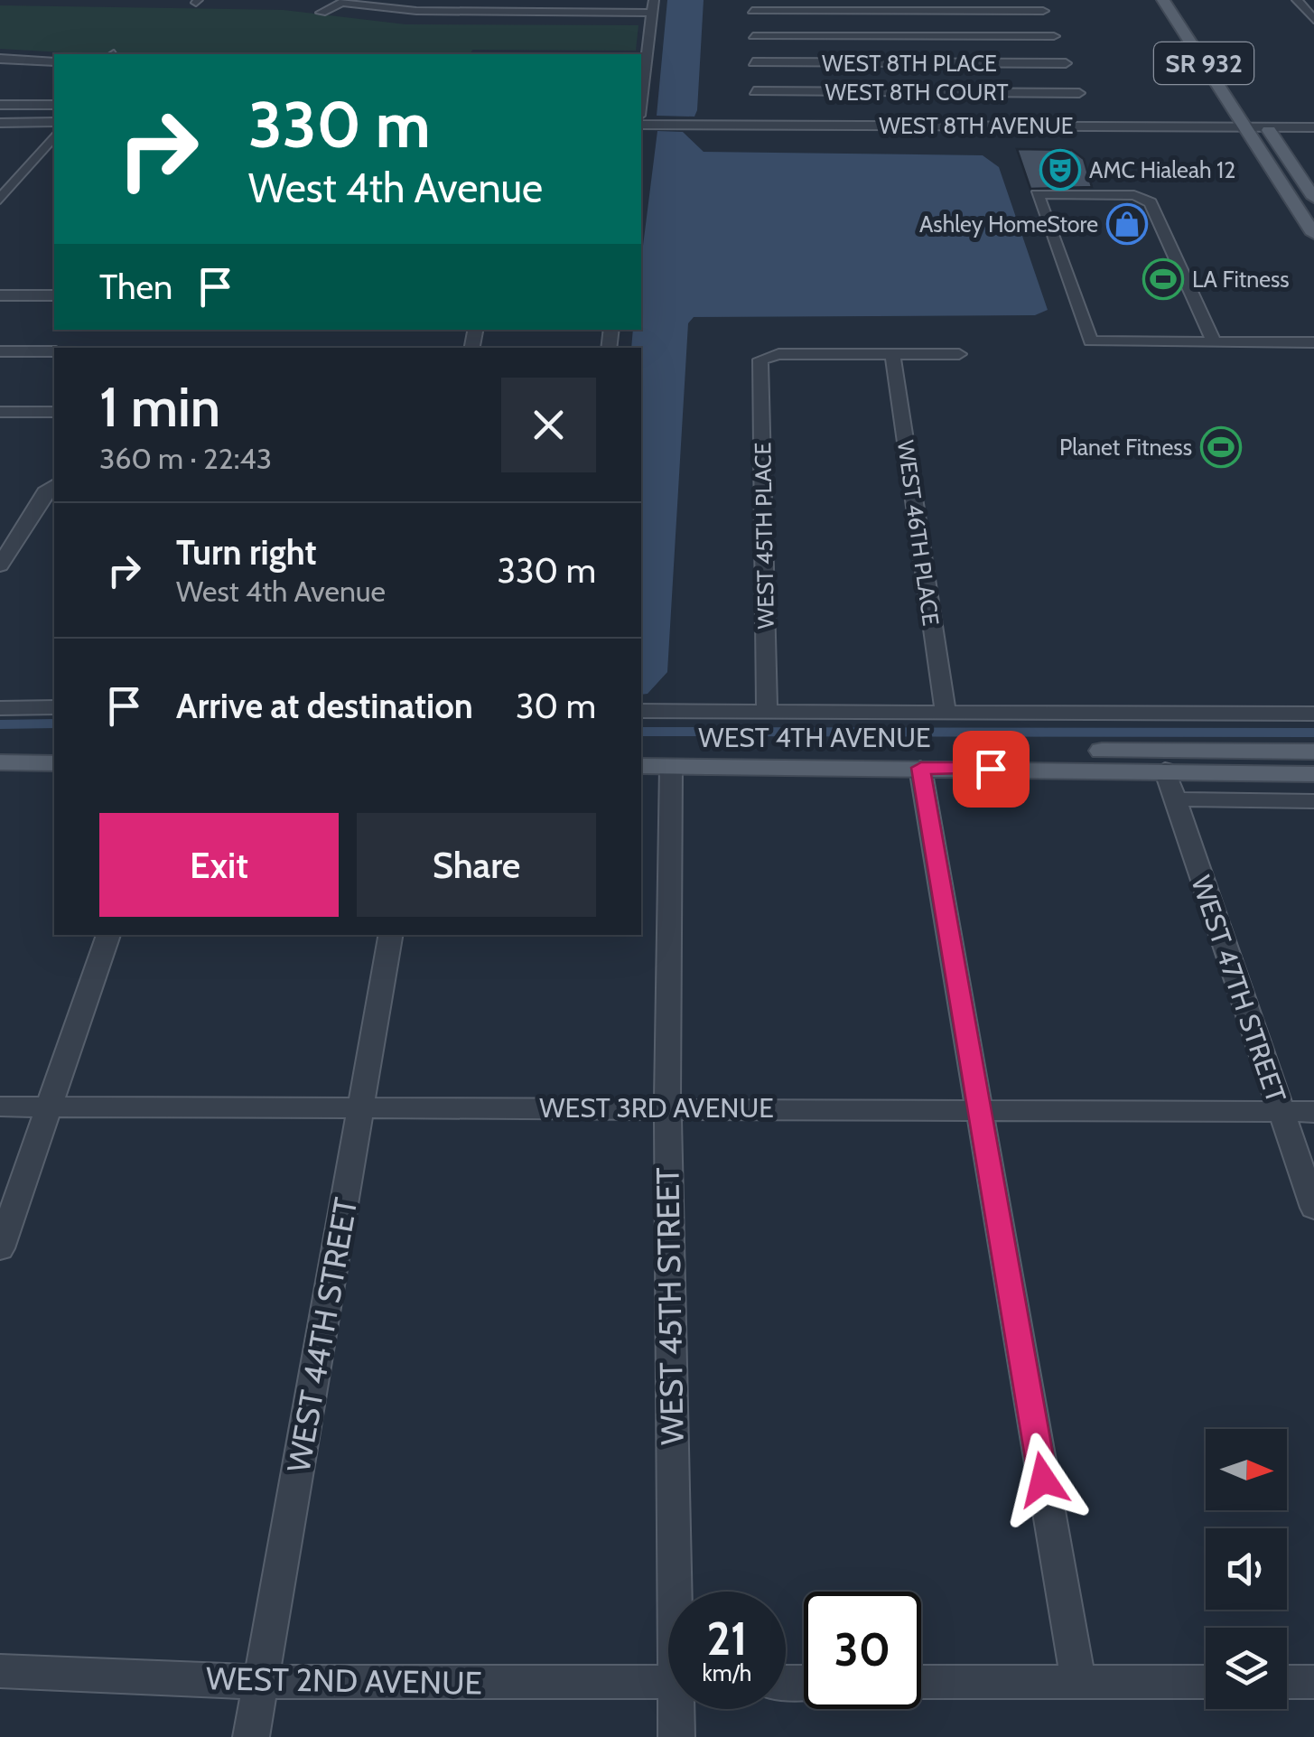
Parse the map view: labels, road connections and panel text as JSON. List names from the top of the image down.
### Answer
{
  "streets": {
    "main road": ["SR 932", "WEST 4TH AVENUE"],
    "street": [
      "WEST 8TH PLACE",
      "WEST 8TH COURT",
      "WEST 8TH AVENUE",
      "WEST 46TH PLACE",
      "WEST 45TH PLACE",
      "WEST 47TH STREET",
      "WEST 3RD AVENUE",
      "WEST 45TH STREET",
      "WEST 44TH STREET",
      "WEST 2ND AVENUE"
    ]
  },
  "crossings": [
    ["SR 932", "WEST 8TH AVENUE"],
    ["WEST 8TH COURT", "WEST 8TH AVENUE"],
    ["WEST 46TH PLACE", "WEST 45TH PLACE"],
    ["WEST 4TH AVENUE", "WEST 47TH STREET"],
    ["WEST 4TH AVENUE", "WEST 45TH STREET"],
    ["WEST 47TH STREET", "WEST 3RD AVENUE"],
    ["WEST 3RD AVENUE", "WEST 45TH STREET"],
    ["WEST 3RD AVENUE", "WEST 44TH STREET"],
    ["WEST 44TH STREET", "WEST 2ND AVENUE"]
  ],
  "places": {
    "theatre": ["AMC Hialeah 12"],
    "shop": ["Ashley HomeStore"],
    "sports": ["LA Fitness", "Planet Fitness"]
  },
  "north": "right",
  "page": {
    "turn": ["330 m", "West 4th Avenue"],
    "then": "Then",
    "heading": ["1 min", "360 m · 22:43"],
    "list": [
      {
        "name": "Turn right",
        "note": "West 4th Avenue",
        "value": "330 m"
      },
      {
        "name": "Arrive at destination",
        "value": "30 m"
      }
    ],
    "buttons": ["Exit", "Share"],
    "speed": "21 km/h",
    "limit": "30"
  }
}
